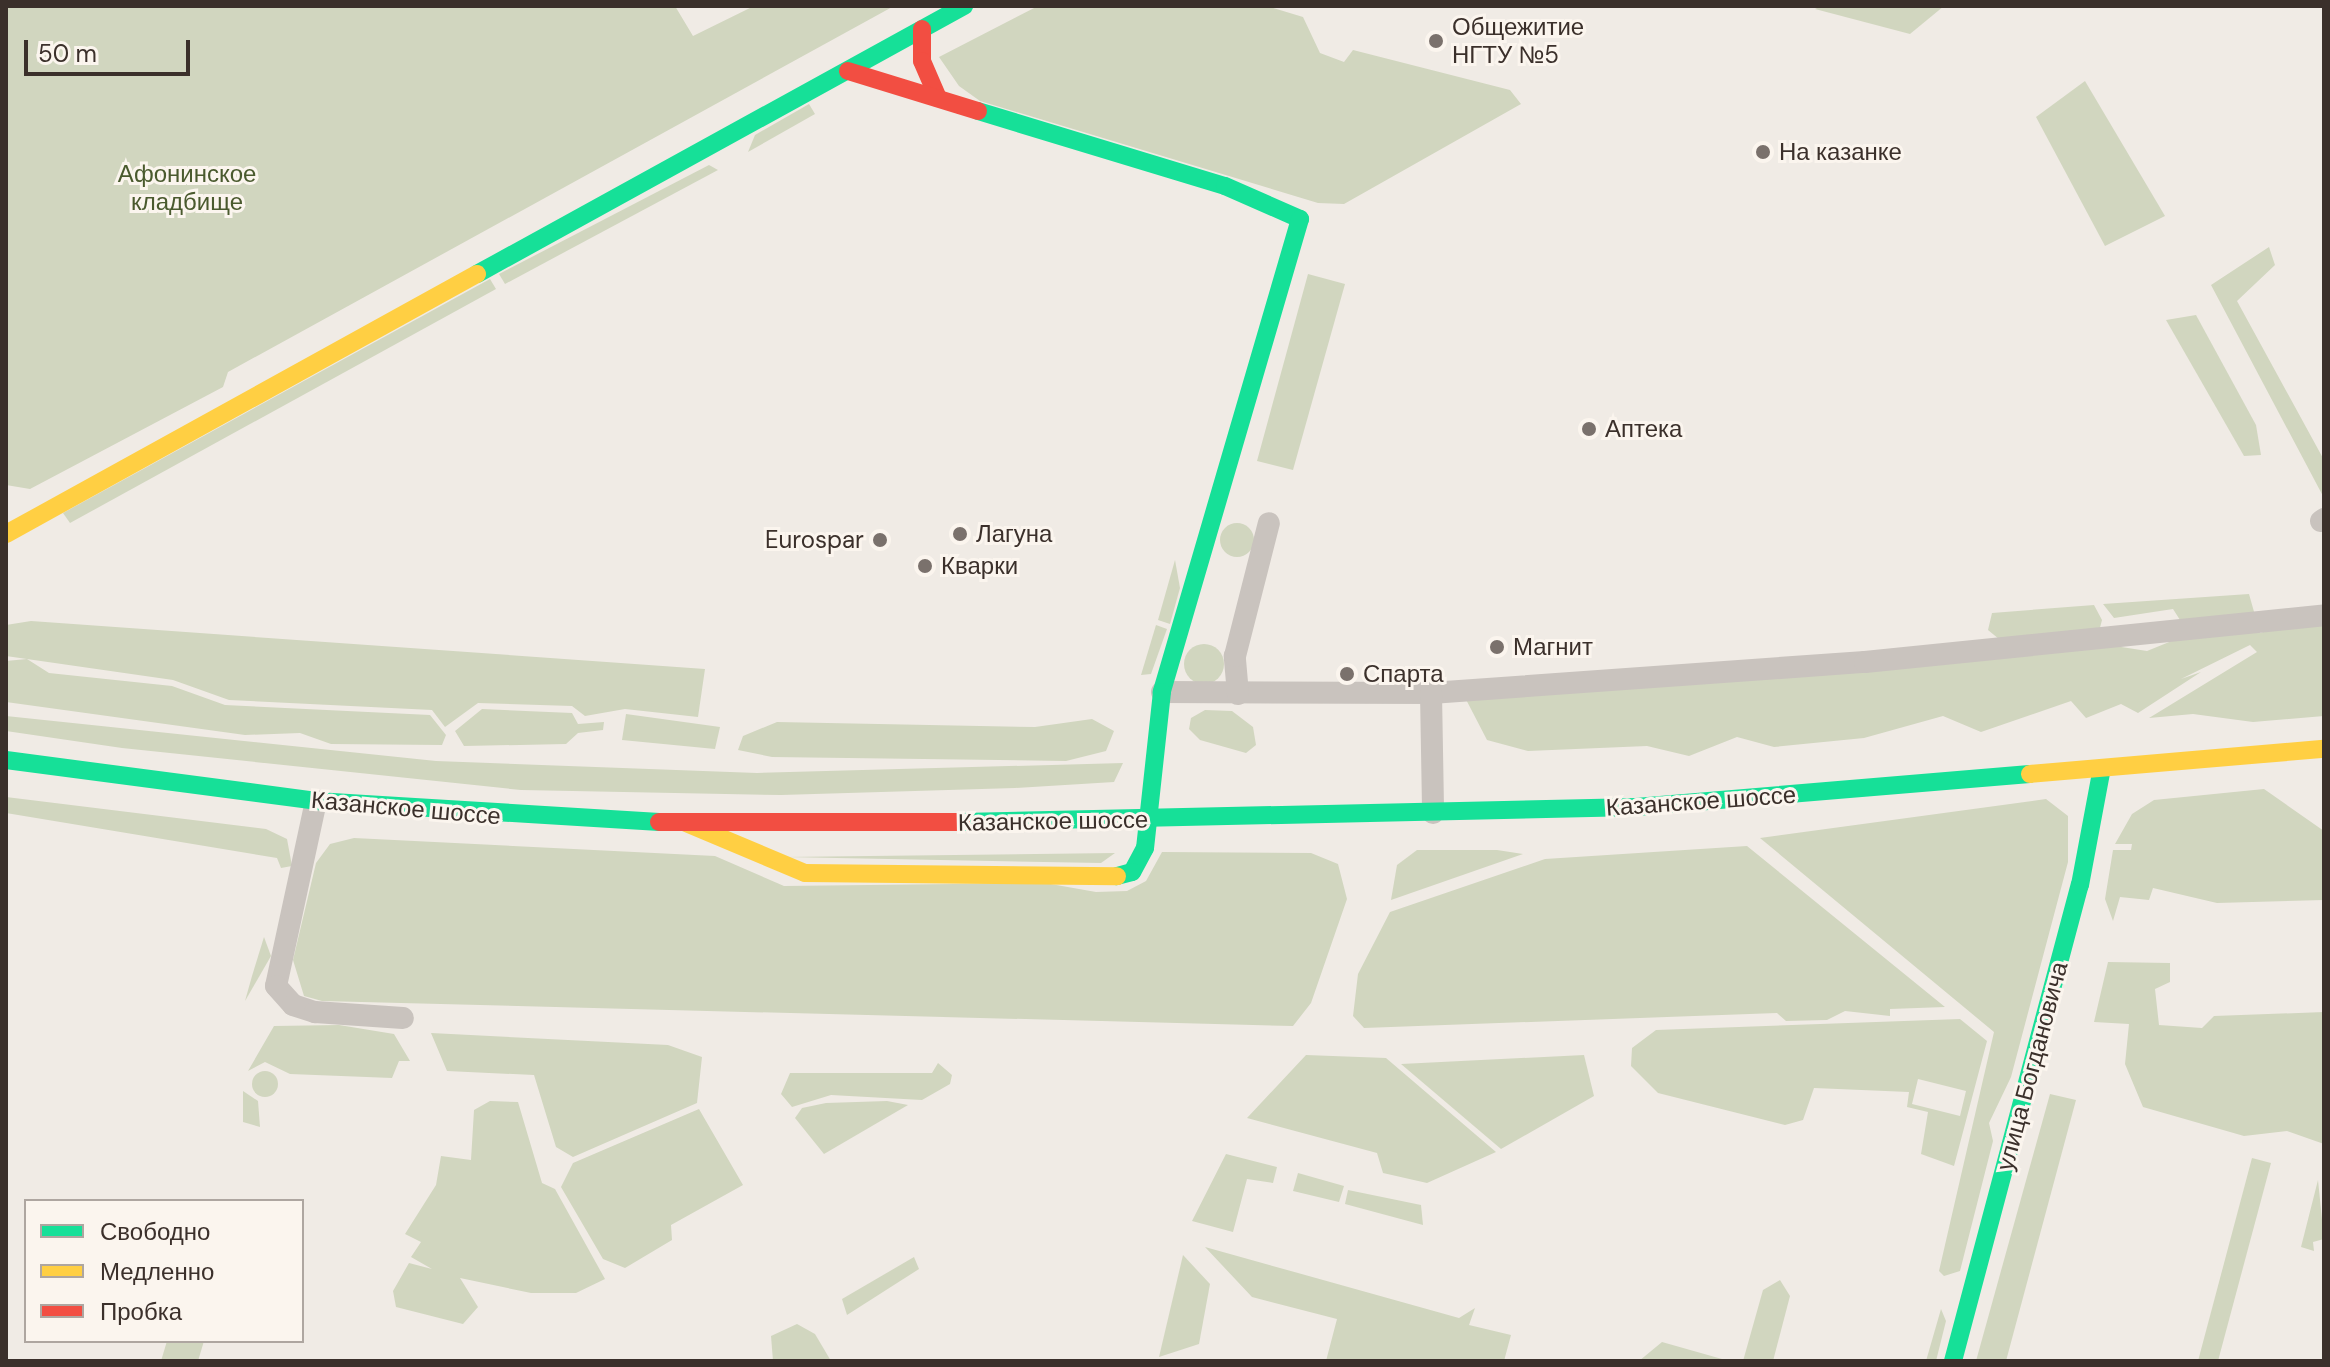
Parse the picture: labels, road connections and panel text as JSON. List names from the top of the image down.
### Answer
{
  "streets": {
    "street": ["Казанское шоссе", "улица Богдановича"]
  },
  "crossings": [
    ["Казанское шоссе", "улица Богдановича"]
  ],
  "parks": ["Афонинское кладбище"],
  "places": [
    "Общежитие НГТУ №5",
    "На казанке",
    "Аптека",
    "Лагуна",
    "Eurospar",
    "Кварки",
    "Магнит",
    "Спарта"
  ],
  "legend": ["Свободно", "Медленно", "Пробка"],
  "scale_bar": "50 m"
}
